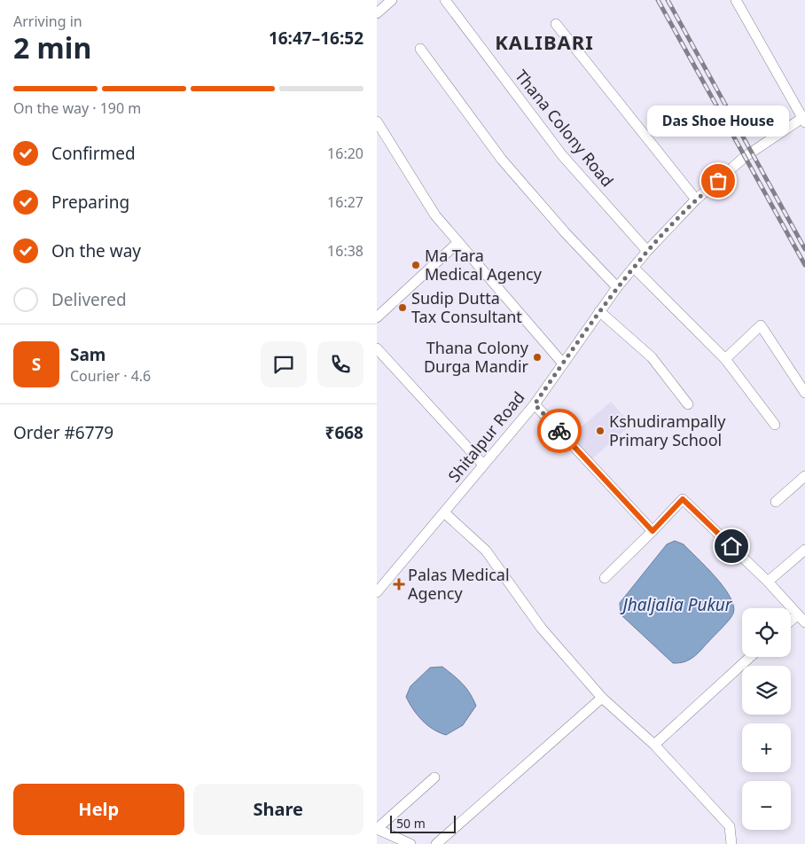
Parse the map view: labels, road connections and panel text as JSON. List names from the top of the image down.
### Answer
{
  "streets": {
    "street": ["Thana Colony Road", "Shitalpur Road"]
  },
  "crossings": [
    ["Thana Colony Road", "Shitalpur Road"]
  ],
  "districts": ["KALIBARI"],
  "water": ["Jhaljalia Pukur"],
  "places": {
    "other": [
      "Das Shoe House",
      "Ma Tara Medical Agency",
      "Sudip Dutta Tax Consultant",
      "Thana Colony Durga Mandir",
      "Kshudirampally Primary School"
    ],
    "health": ["Palas Medical Agency"]
  },
  "scale_bar": "50 m",
  "page": {
    "heading": ["2 min", "Arriving in", "16:47–16:52"],
    "panel": [
      "Sam",
      "Courier · 4.6",
      "Order #6779",
      "₹668"
    ],
    "bar": "On the way · 190 m",
    "bubble": "Das Shoe House",
    "list": [
      ["Confirmed", "16:20"],
      ["Preparing", "16:27"],
      ["On the way", "16:38"],
      "Delivered"
    ],
    "round": "S",
    "map_buttons": ["+", "−"],
    "buttons": ["Help", "Share"],
    "scale": "50 m"
  }
}
